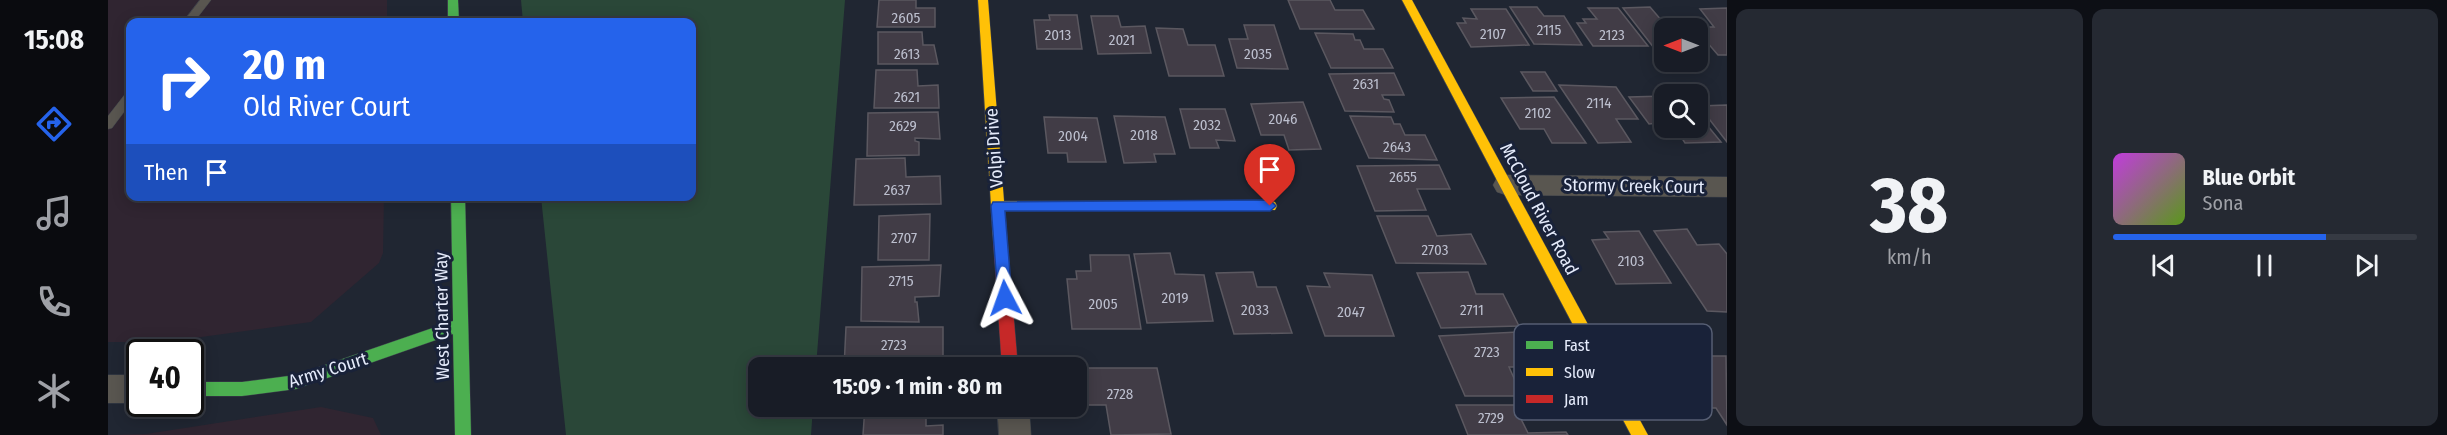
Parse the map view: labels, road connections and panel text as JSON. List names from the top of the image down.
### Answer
{
  "streets": {
    "main road": [
      "Volpi Drive",
      "McCloud River Road",
      "West Charter Way",
      "Army Court"
    ],
    "street": ["Stormy Creek Court"]
  },
  "crossings": [
    ["Stormy Creek Court", "McCloud River Road"],
    ["West Charter Way", "Army Court"]
  ],
  "house_numbers": [
    "2605",
    "2115",
    "2107",
    "2013",
    "2123",
    "2021",
    "2613",
    "2035",
    "2631",
    "2621",
    "2114",
    "2102",
    "2046",
    "2032",
    "2629",
    "2018",
    "2004",
    "2643",
    "2655",
    "2637",
    "2707",
    "2703",
    "2103",
    "2715",
    "2019",
    "2005",
    "2033",
    "2711",
    "2047",
    "2723",
    "2723",
    "2728",
    "2729"
  ],
  "legend": ["Fast", "Slow", "Jam"],
  "north": "left",
  "page": {
    "tabs": "15:08",
    "tile": ["38", "km/h"],
    "turn": ["20 m", "Old River Court"],
    "then": "Then",
    "song": ["Blue Orbit", "Sona"],
    "limit": "40",
    "trip": "15:09 · 1 min · 80 m"
  }
}
